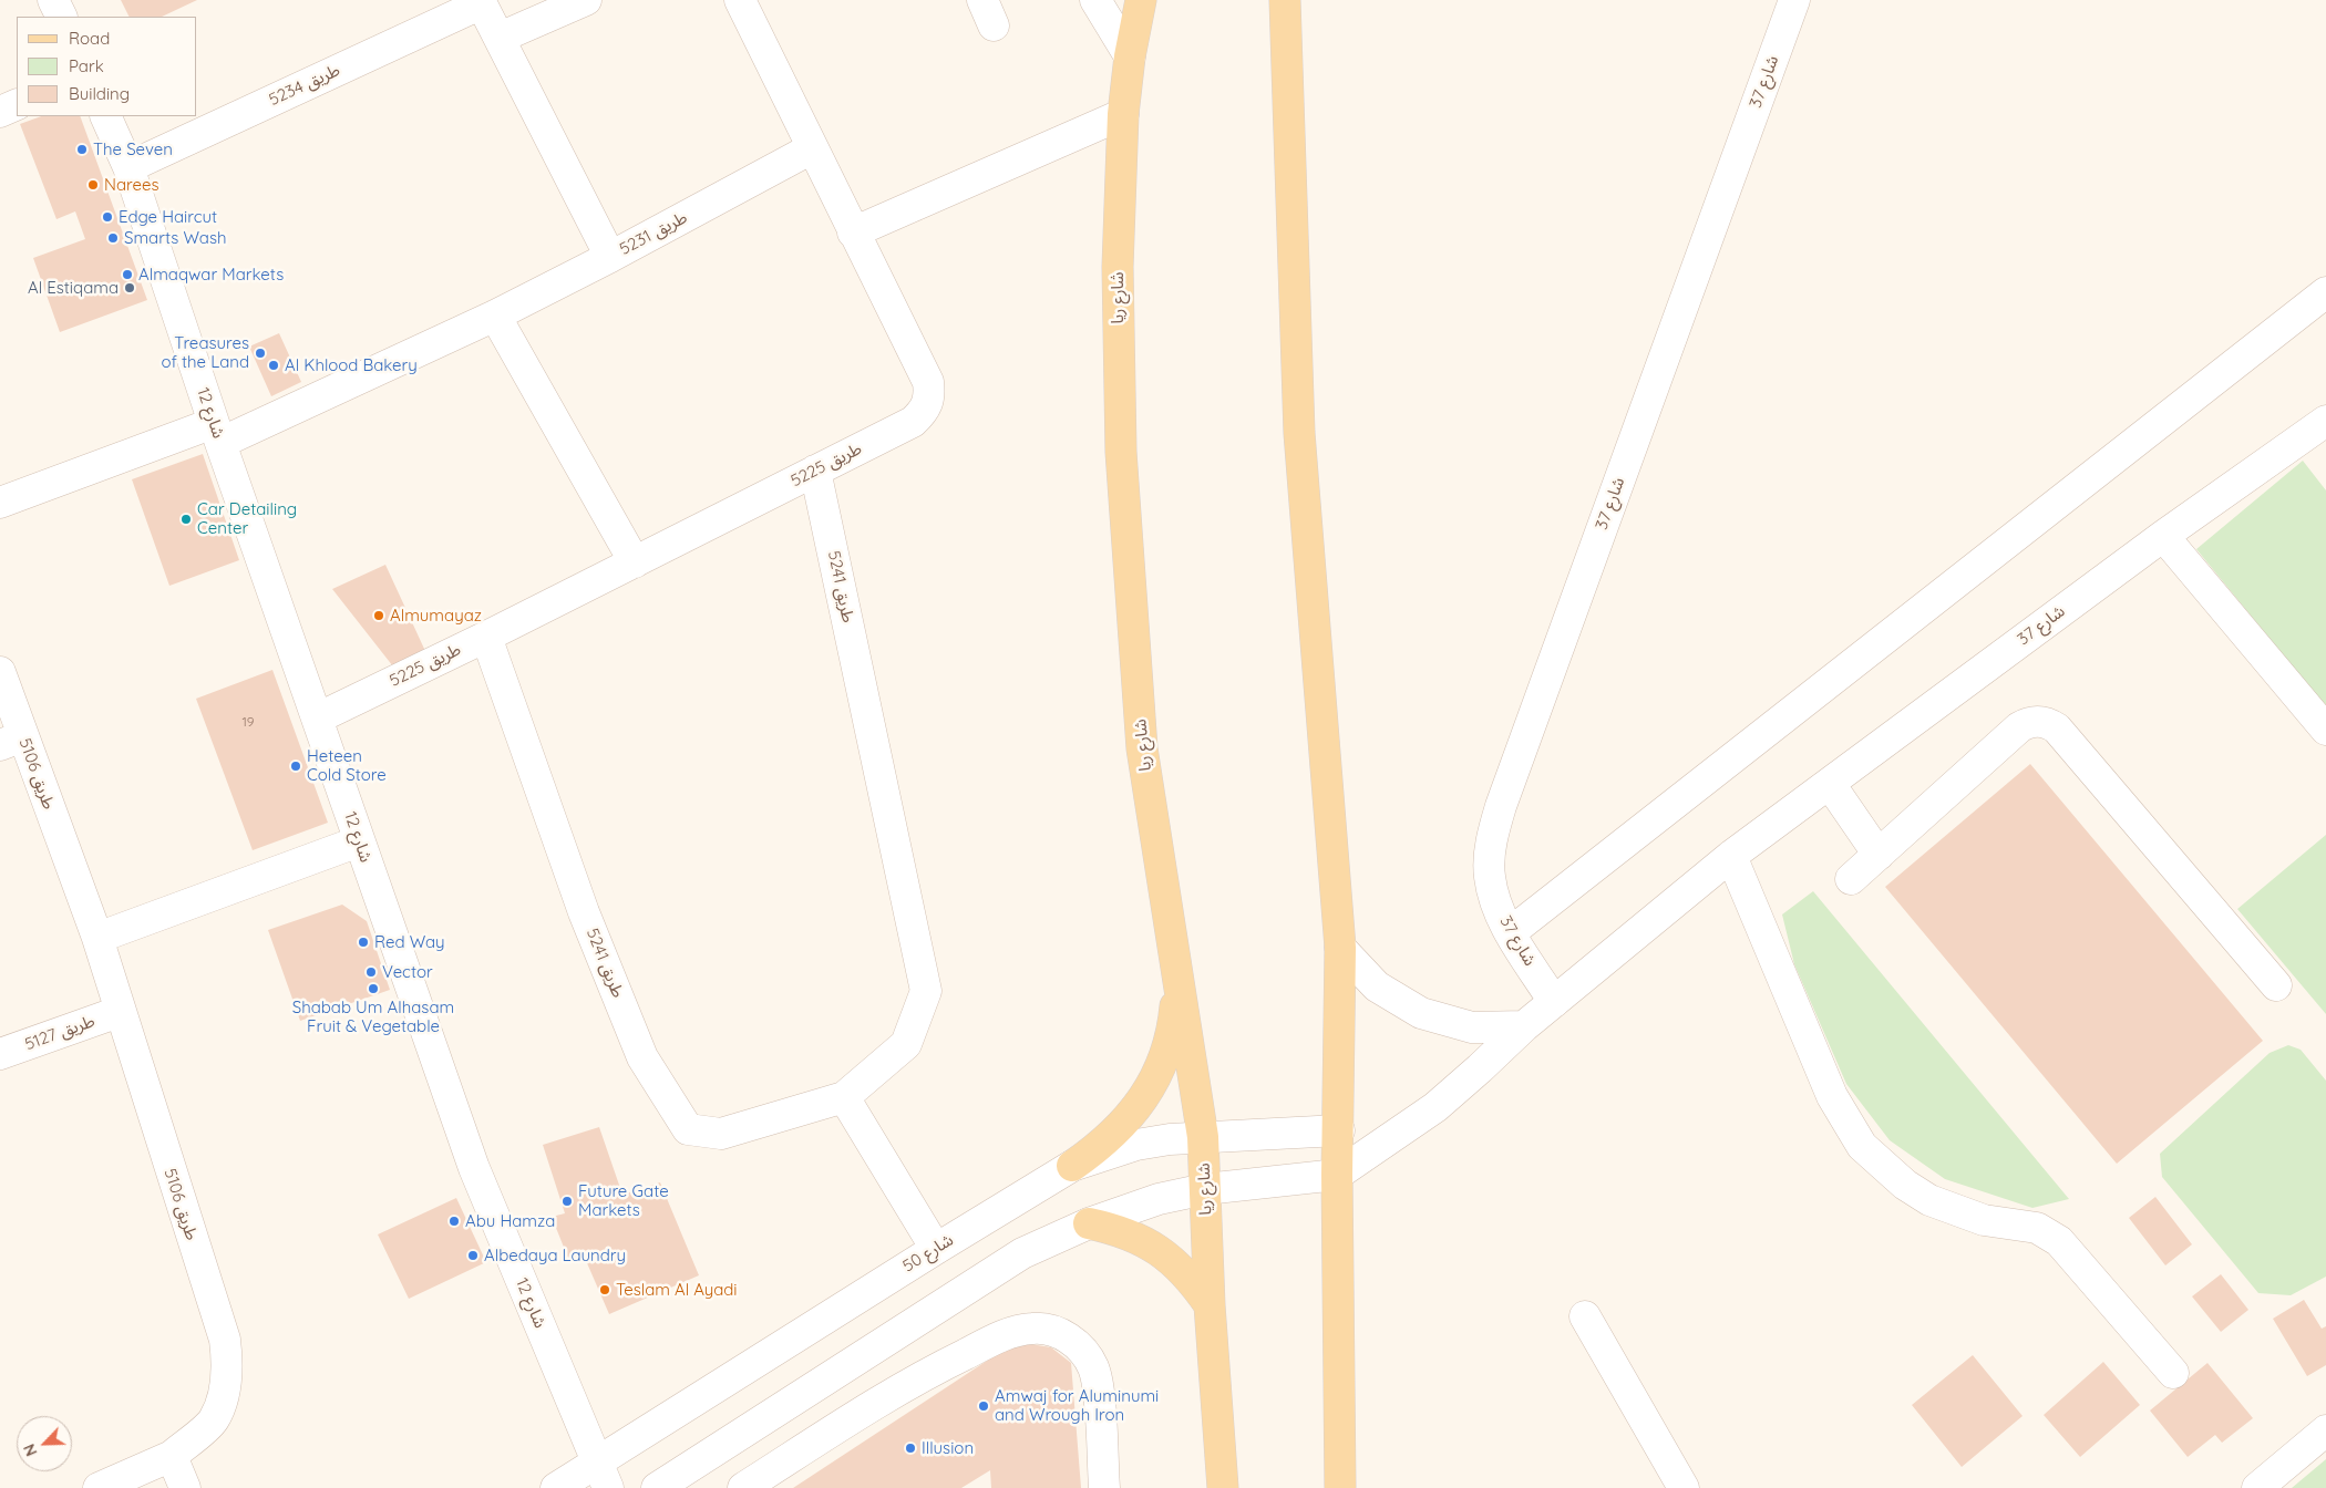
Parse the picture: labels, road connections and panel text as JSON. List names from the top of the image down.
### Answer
{
  "streets": {
    "main road": ["شارع ريا"],
    "street": [
      "شارع 37",
      "طريق 5234",
      "طريق 5231",
      "شارع 12",
      "طريق 5225",
      "طريق 5241",
      "طريق 5106",
      "طريق 5127",
      "شارع 50"
    ]
  },
  "crossings": [
    ["طريق 5234", "طريق 5231"],
    ["طريق 5234", "شارع 12"],
    ["طريق 5231", "شارع 12"],
    ["طريق 5231", "طريق 5225"],
    ["شارع ريا", "شارع 50"],
    ["شارع 12", "طريق 5225"],
    ["شارع 12", "شارع 50"],
    ["طريق 5225", "طريق 5241"],
    ["طريق 5106", "طريق 5127"]
  ],
  "places": [
    "The Seven",
    "Narees",
    "Edge Haircut",
    "Smarts Wash",
    "Almaqwar Markets",
    "Al Estiqama",
    "Treasures of the Land",
    "Al Khlood Bakery",
    "Car Detailing Center",
    "Almumayaz",
    "Heteen Cold Store",
    "Red Way",
    "Vector",
    "Shabab Um Alhasam Fruit & Vegetable",
    "Future Gate Markets",
    "Abu Hamza",
    "Albedaya Laundry",
    "Teslam Al Ayadi",
    "Amwaj for Aluminumi and Wrough Iron",
    "Illusion"
  ],
  "house_numbers": ["19"],
  "legend": ["Road", "Park", "Building"],
  "north": "bottom left"
}
